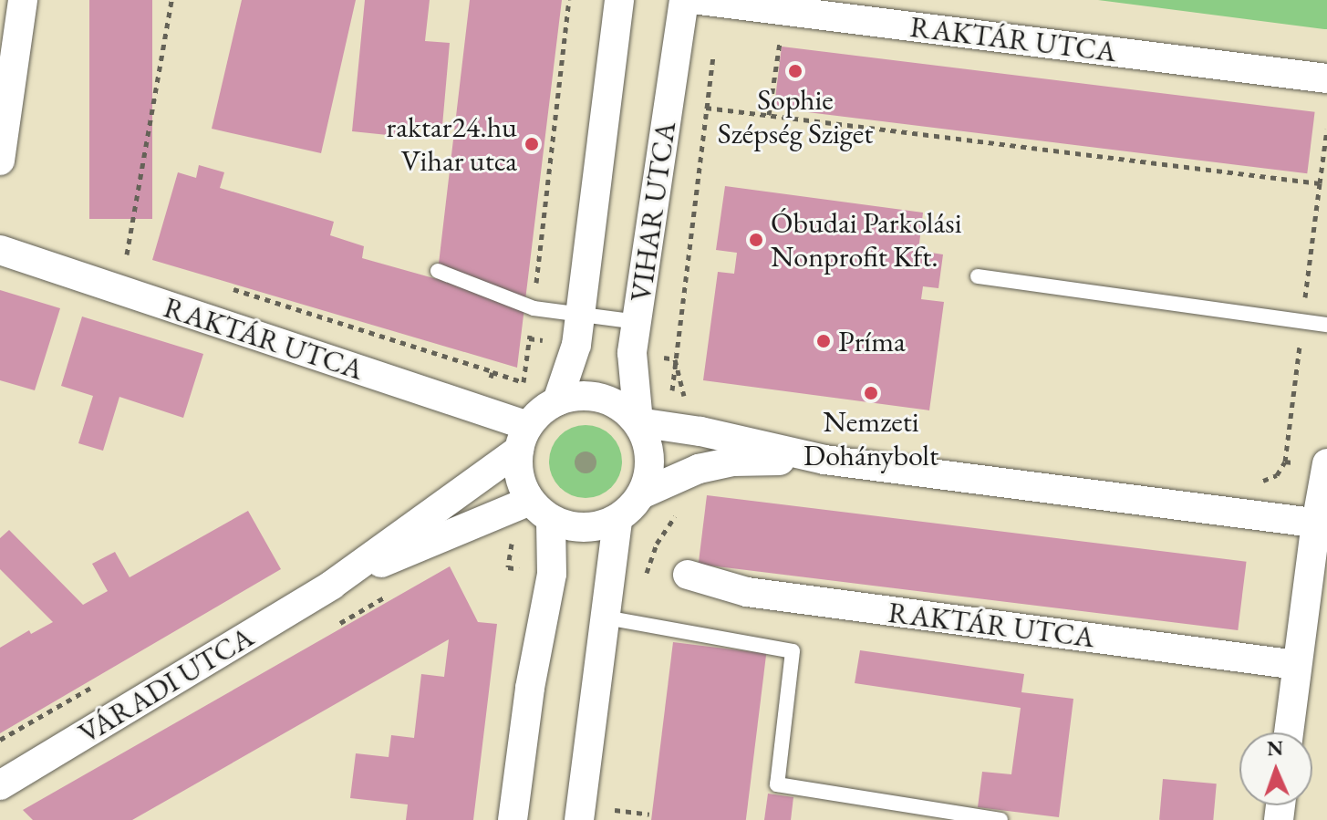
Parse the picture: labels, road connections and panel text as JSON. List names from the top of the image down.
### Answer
{
  "streets": {
    "street": ["RAKTÁR UTCA", "VIHAR UTCA", "VÁRADI UTCA"]
  },
  "crossings": [
    ["RAKTÁR UTCA", "VIHAR UTCA"],
    ["RAKTÁR UTCA", "VÁRADI UTCA"],
    ["VIHAR UTCA", "VÁRADI UTCA"]
  ],
  "places": [
    "Sophie Szépség Sziget",
    "raktar24.hu Vihar utca",
    "Óbudai Parkolási Nonprofit Kft.",
    "Príma",
    "Nemzeti Dohánybolt"
  ],
  "north": "top"
}
